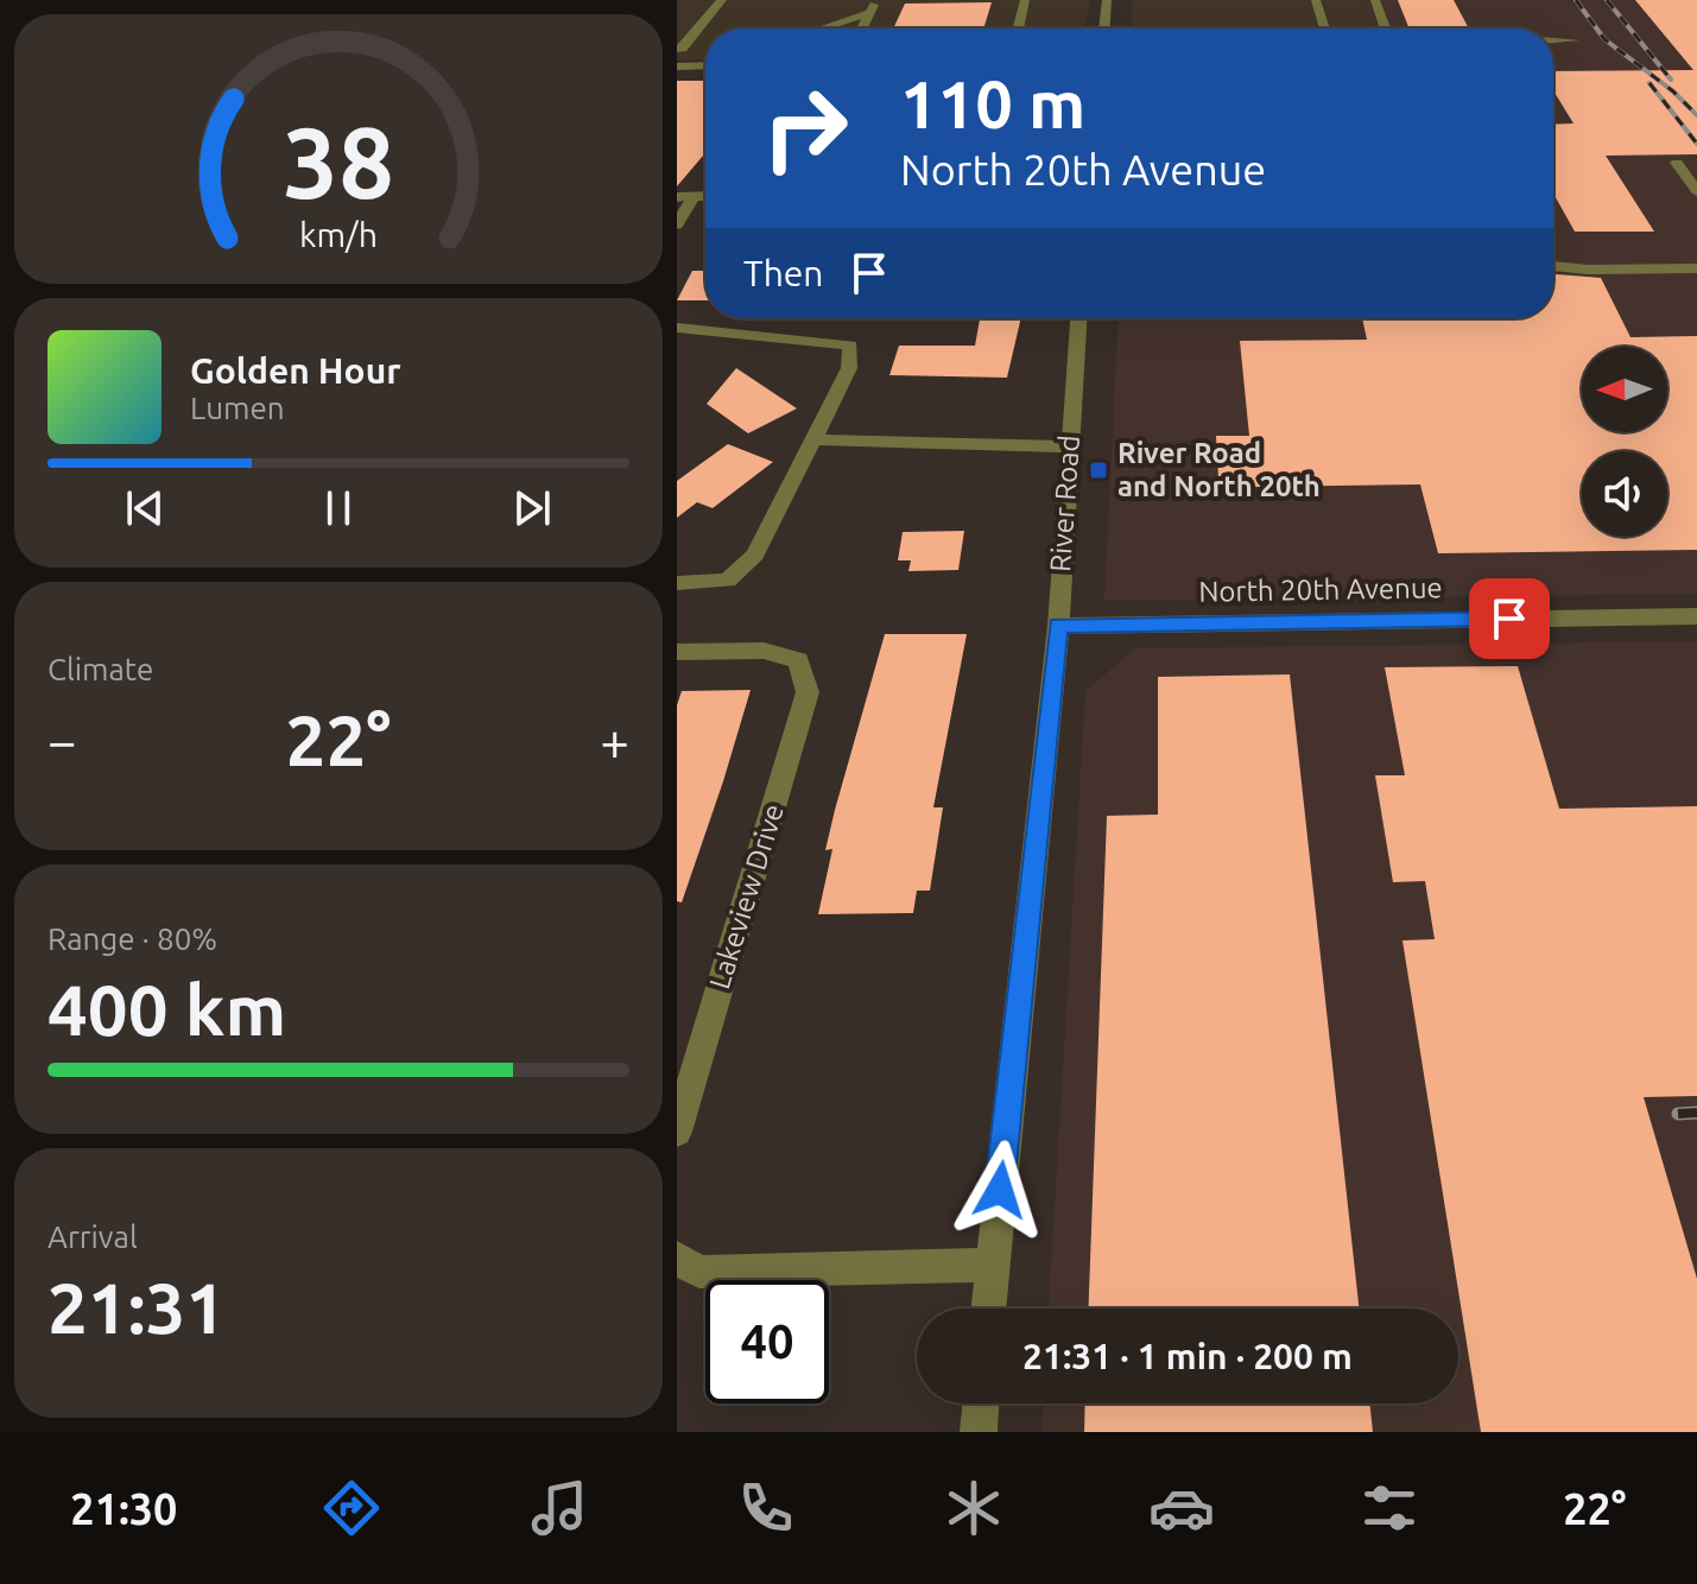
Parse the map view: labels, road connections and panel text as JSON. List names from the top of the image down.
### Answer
{
  "streets": {
    "street": ["River Road", "North 20th Avenue", "Lakeview Drive"]
  },
  "crossings": [
    ["River Road", "North 20th Avenue"]
  ],
  "places": {
    "transit": ["River Road and North 20th"]
  },
  "north": "left",
  "page": {
    "turn": ["110 m", "North 20th Avenue"],
    "then": "Then",
    "song": ["Golden Hour", "Lumen"],
    "tile": [
      "Climate",
      ["Range · 80%", "400 km"],
      ["Arrival", "21:31"]
    ],
    "heat": ["−", "22°", "+"],
    "limit": "40",
    "trip": "21:31 · 1 min · 200 m",
    "tabs": ["21:30", "22°"],
    "gauge": ["38", "km/h"]
  }
}
